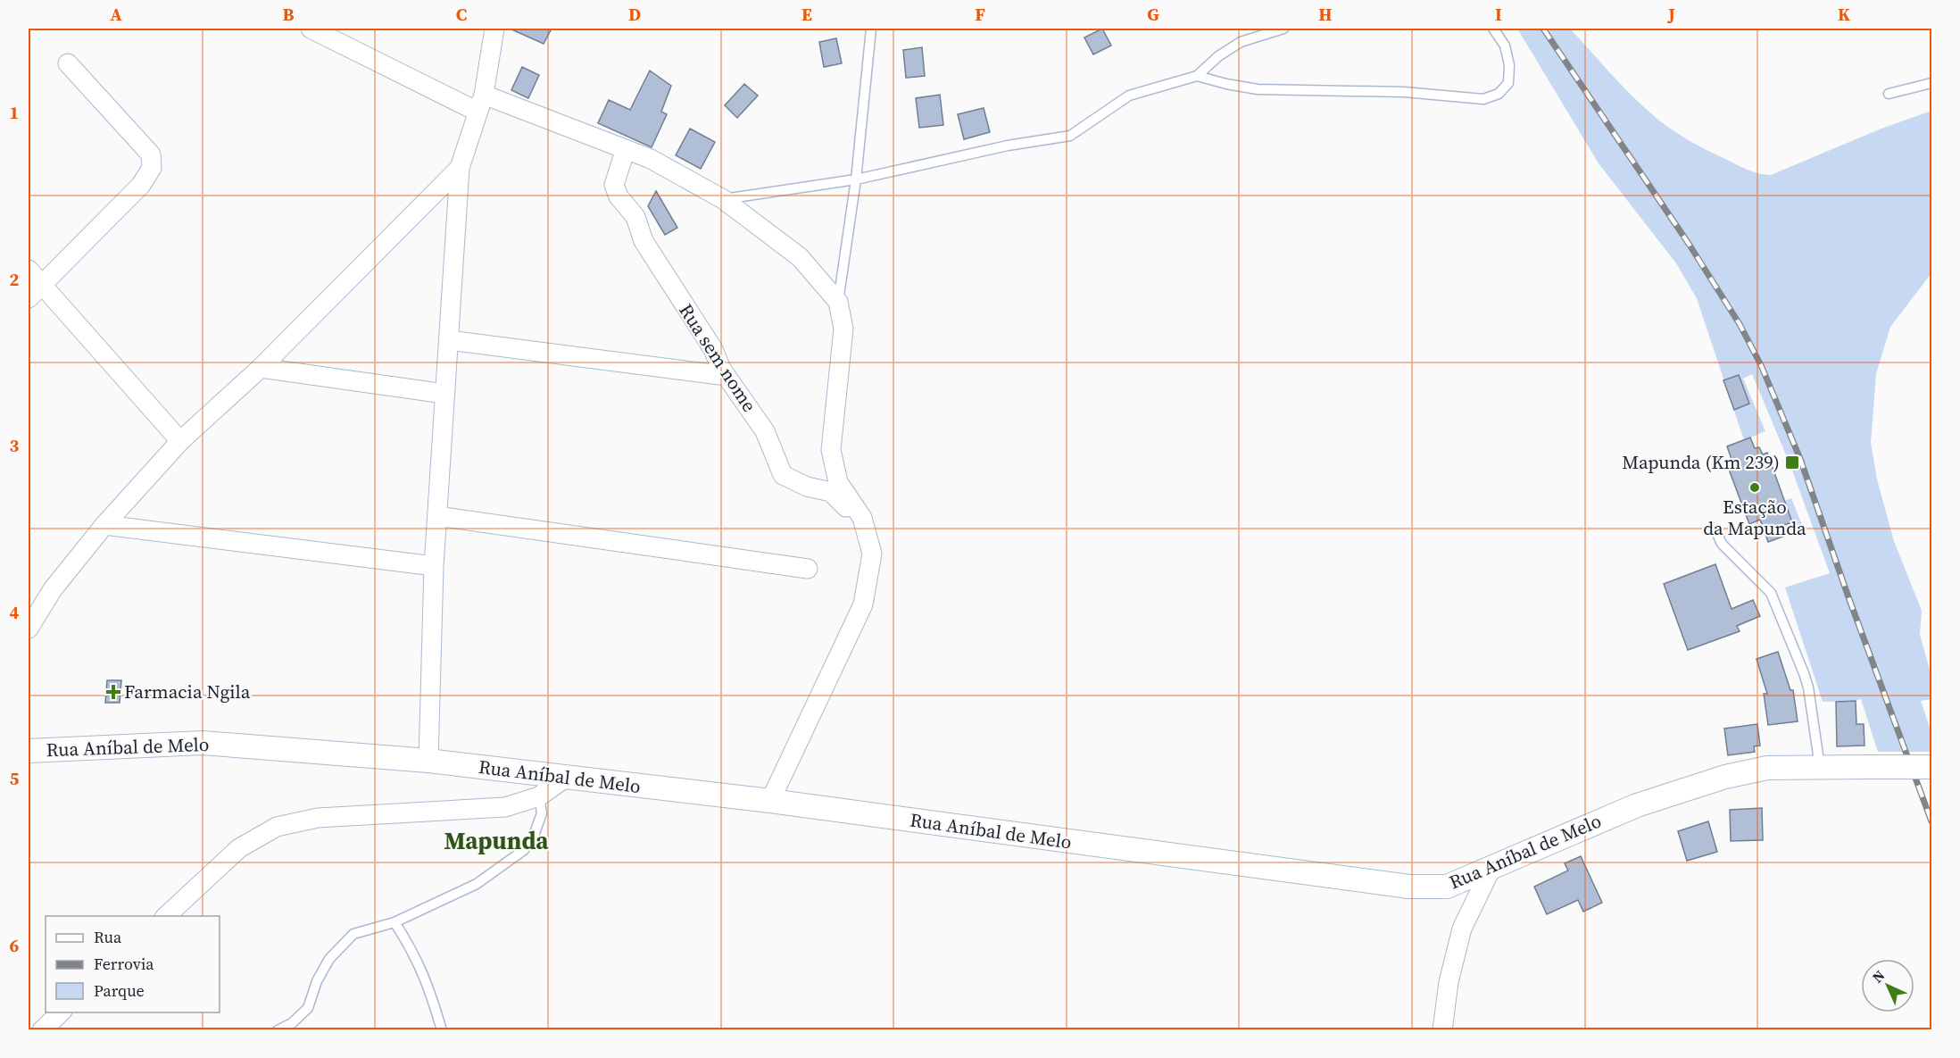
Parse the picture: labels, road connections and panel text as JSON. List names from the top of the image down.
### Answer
{
  "streets": {
    "street": ["Rua sem nome", "Rua Aníbal de Melo"]
  },
  "districts": ["Mapunda"],
  "places": {
    "transit": ["Mapunda (Km 239)"],
    "other": ["Estação da Mapunda"],
    "health": ["Farmacia Ngila"]
  },
  "legend": ["Rua", "Ferrovia", "Parque"],
  "north": "top left",
  "grid": {
    "columns": [
      "A",
      "B",
      "C",
      "D",
      "E",
      "F",
      "G",
      "H",
      "I",
      "J",
      "K"
    ],
    "rows": [
      "1",
      "2",
      "3",
      "4",
      "5",
      "6"
    ]
  }
}
